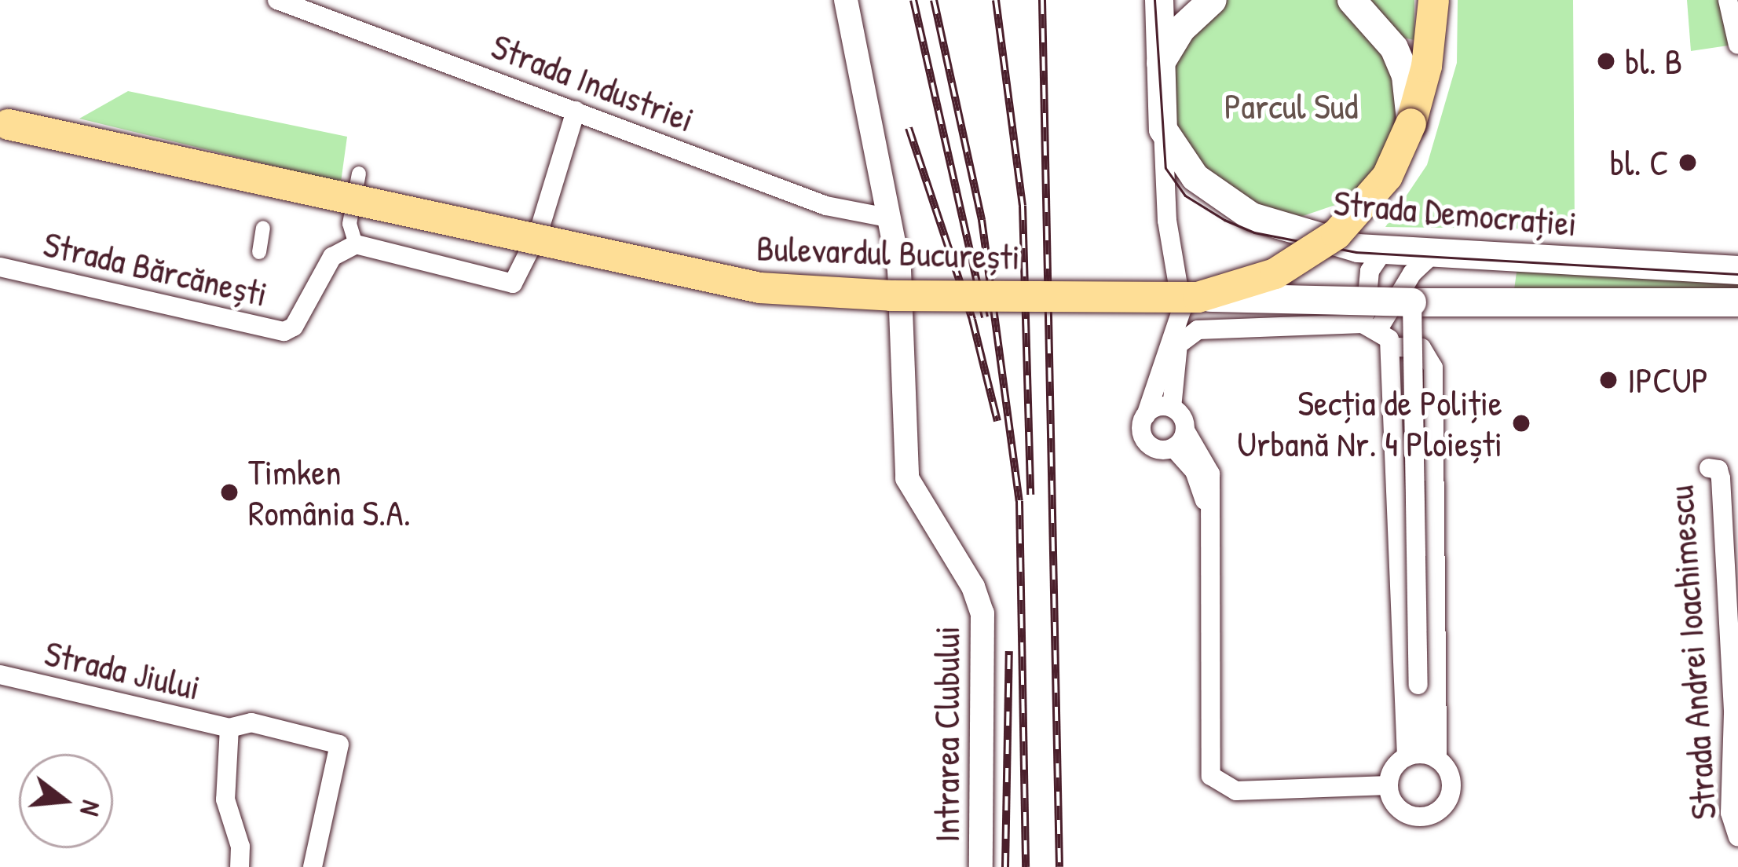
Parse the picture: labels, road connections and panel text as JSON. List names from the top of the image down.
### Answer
{
  "streets": {
    "main road": ["Strada Democrației", "Bulevardul București"],
    "street": [
      "Strada Industriei",
      "Strada Bărcănești",
      "Strada Andrei Ioachimescu",
      "Strada Jiului",
      "Intrarea Clubului"
    ]
  },
  "crossings": [
    ["Strada Industriei", "Intrarea Clubului"]
  ],
  "parks": ["Parcul Sud"],
  "places": [
    "bl. B",
    "bl. C",
    "IPCUP",
    "Secția de Poliție Urbană Nr. 4 Ploiești",
    "Timken România S.A."
  ],
  "north": "right"
}
